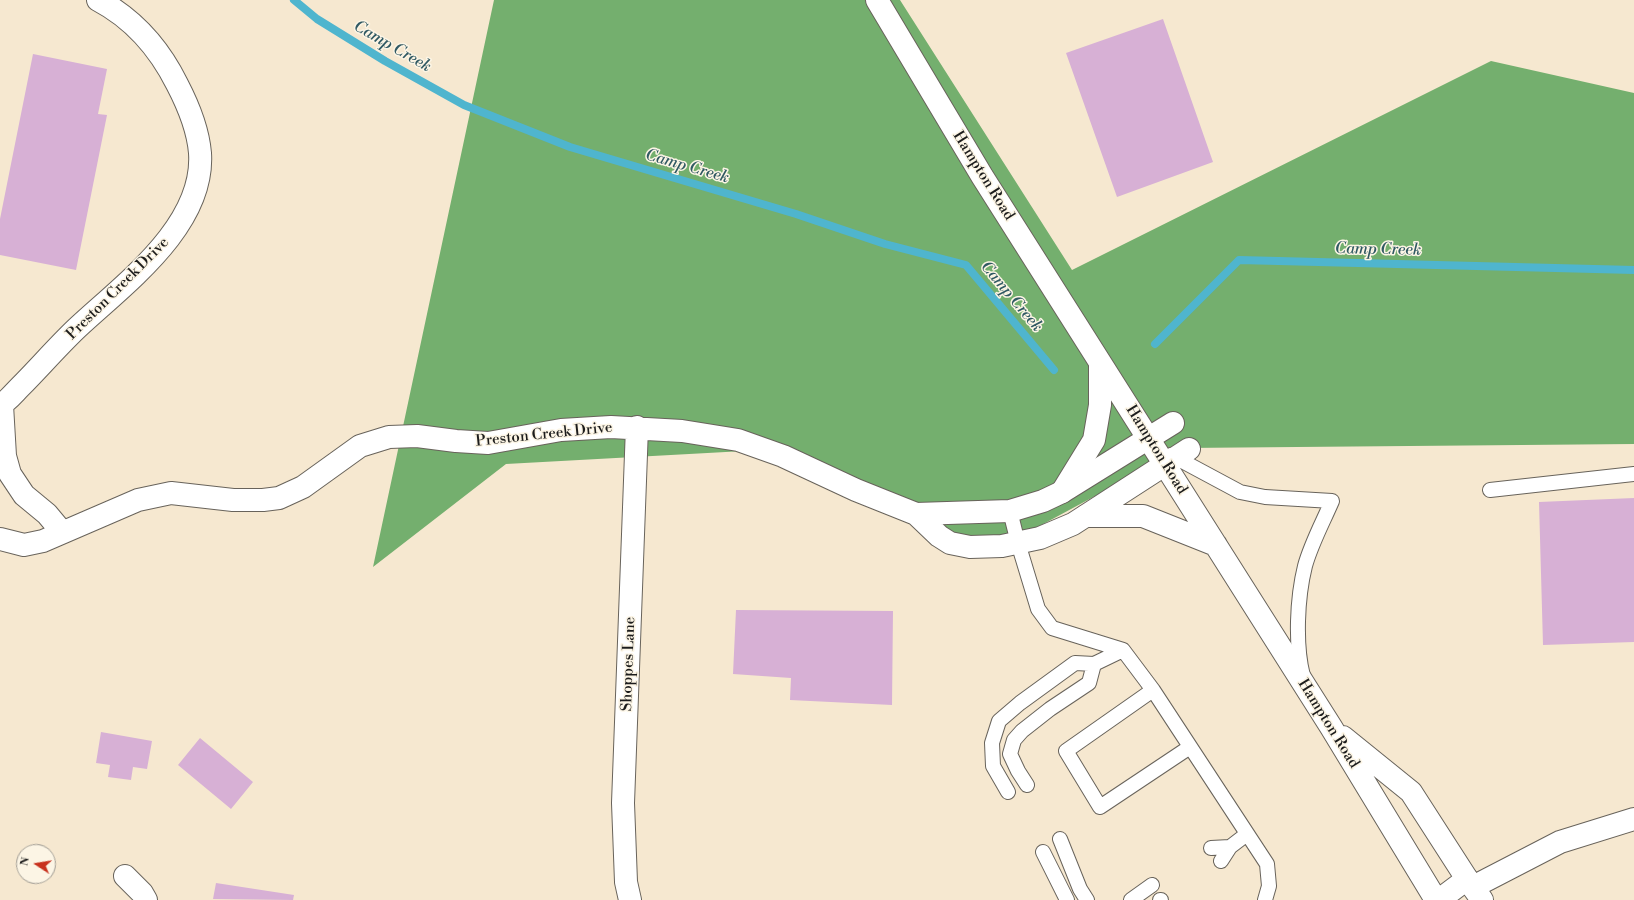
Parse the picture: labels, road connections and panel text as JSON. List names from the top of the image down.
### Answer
{
  "streets": {
    "street": ["Hampton Road", "Preston Creek Drive", "Shoppes Lane"]
  },
  "crossings": [
    ["Hampton Road", "Preston Creek Drive"],
    ["Preston Creek Drive", "Shoppes Lane"]
  ],
  "water": ["Camp Creek"],
  "north": "left"
}
